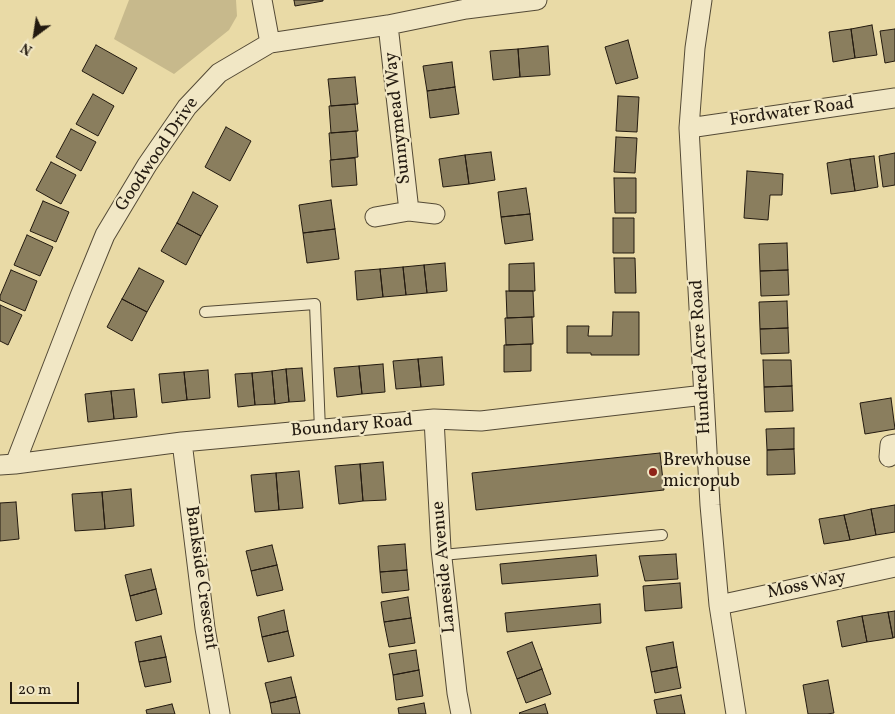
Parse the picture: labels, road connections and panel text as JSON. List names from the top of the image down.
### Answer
{
  "streets": {
    "street": [
      "Fordwater Road",
      "Sunnymead Way",
      "Goodwood Drive",
      "Hundred Acre Road",
      "Boundary Road",
      "Laneside Avenue",
      "Bankside Crescent",
      "Moss Way"
    ]
  },
  "crossings": [
    ["Fordwater Road", "Hundred Acre Road"],
    ["Sunnymead Way", "Goodwood Drive"],
    ["Goodwood Drive", "Boundary Road"],
    ["Hundred Acre Road", "Boundary Road"],
    ["Hundred Acre Road", "Moss Way"],
    ["Boundary Road", "Laneside Avenue"],
    ["Boundary Road", "Bankside Crescent"]
  ],
  "places": ["Brewhouse micropub"],
  "scale_bar": "20 m",
  "north": "bottom left"
}
